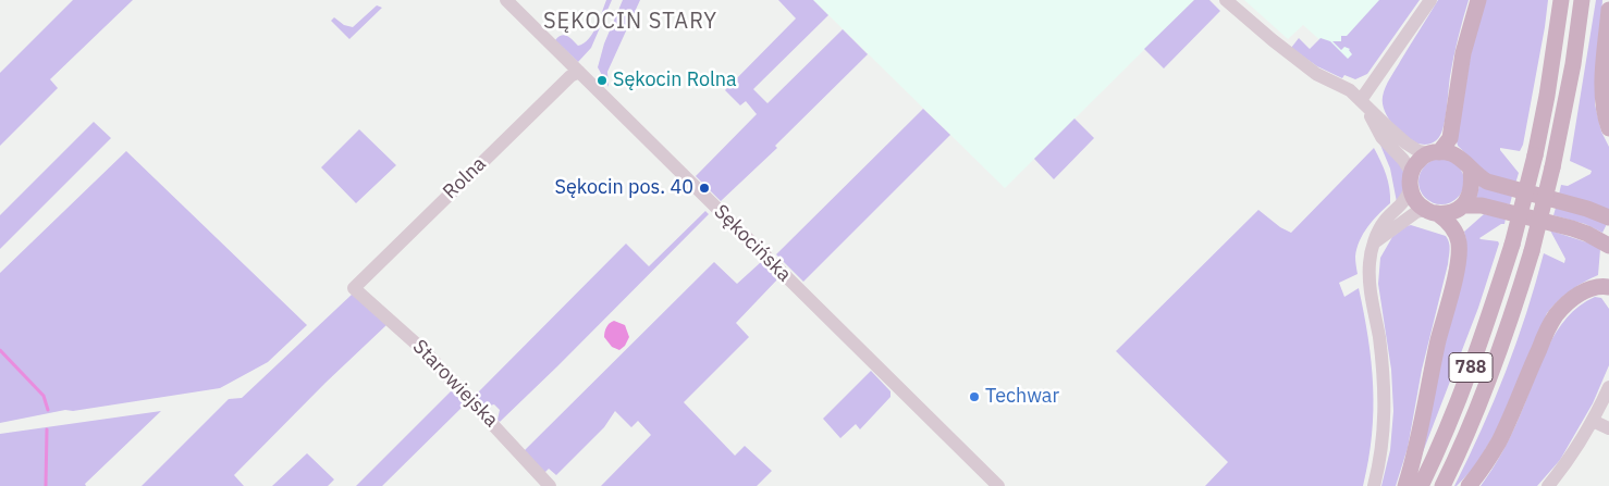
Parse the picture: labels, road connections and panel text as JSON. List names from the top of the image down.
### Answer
{
  "streets": {
    "main road": ["788"],
    "street": ["Rolna", "Sękocińska", "Starowiejska"]
  },
  "crossings": [
    ["Rolna", "Sękocińska"],
    ["Rolna", "Starowiejska"]
  ],
  "districts": ["SĘKOCIN STARY"],
  "places": ["Sękocin Rolna", "Sękocin pos. 40", "Techwar"]
}
